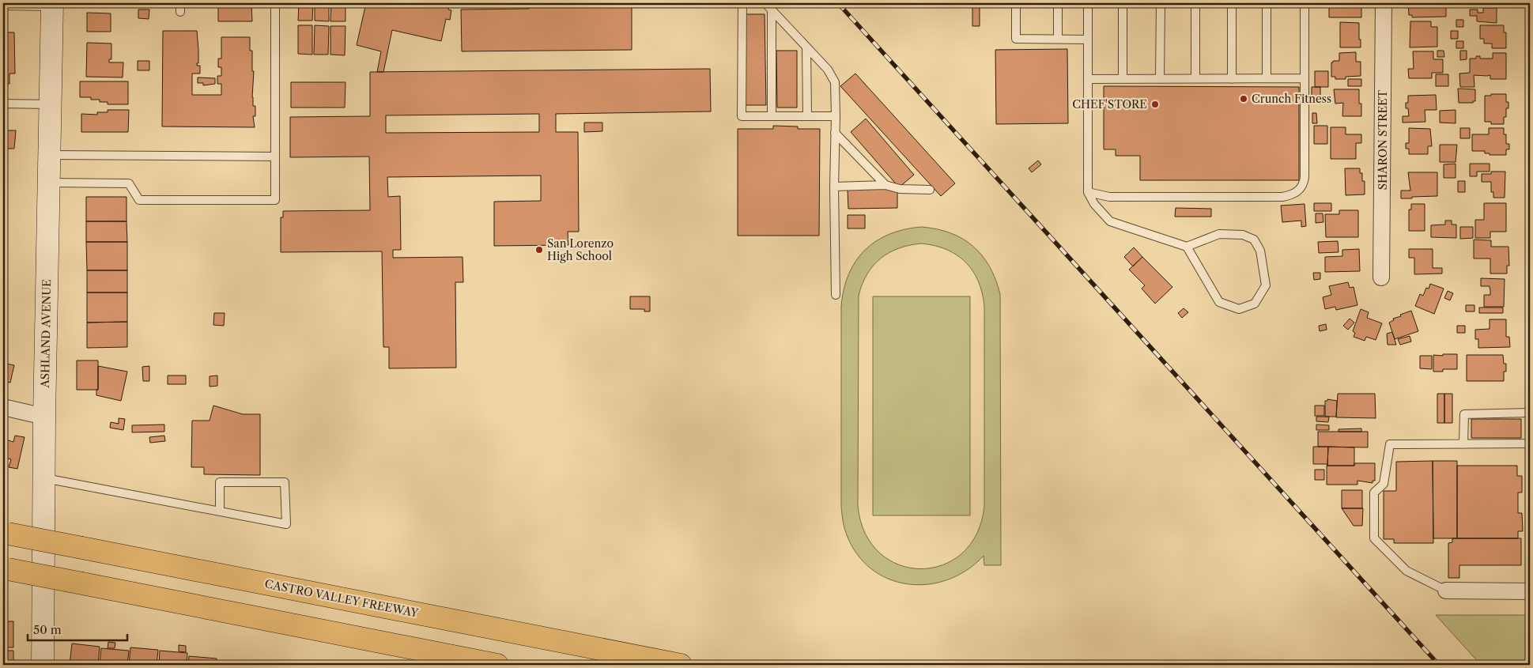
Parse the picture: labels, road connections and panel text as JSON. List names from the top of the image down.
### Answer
{
  "streets": {
    "highway": ["CASTRO VALLEY FREEWAY"],
    "street": ["SHARON STREET", "ASHLAND AVENUE"]
  },
  "places": ["Crunch Fitness", "CHEF'STORE", "San Lorenzo High School"],
  "scale_bar": "50 m"
}
